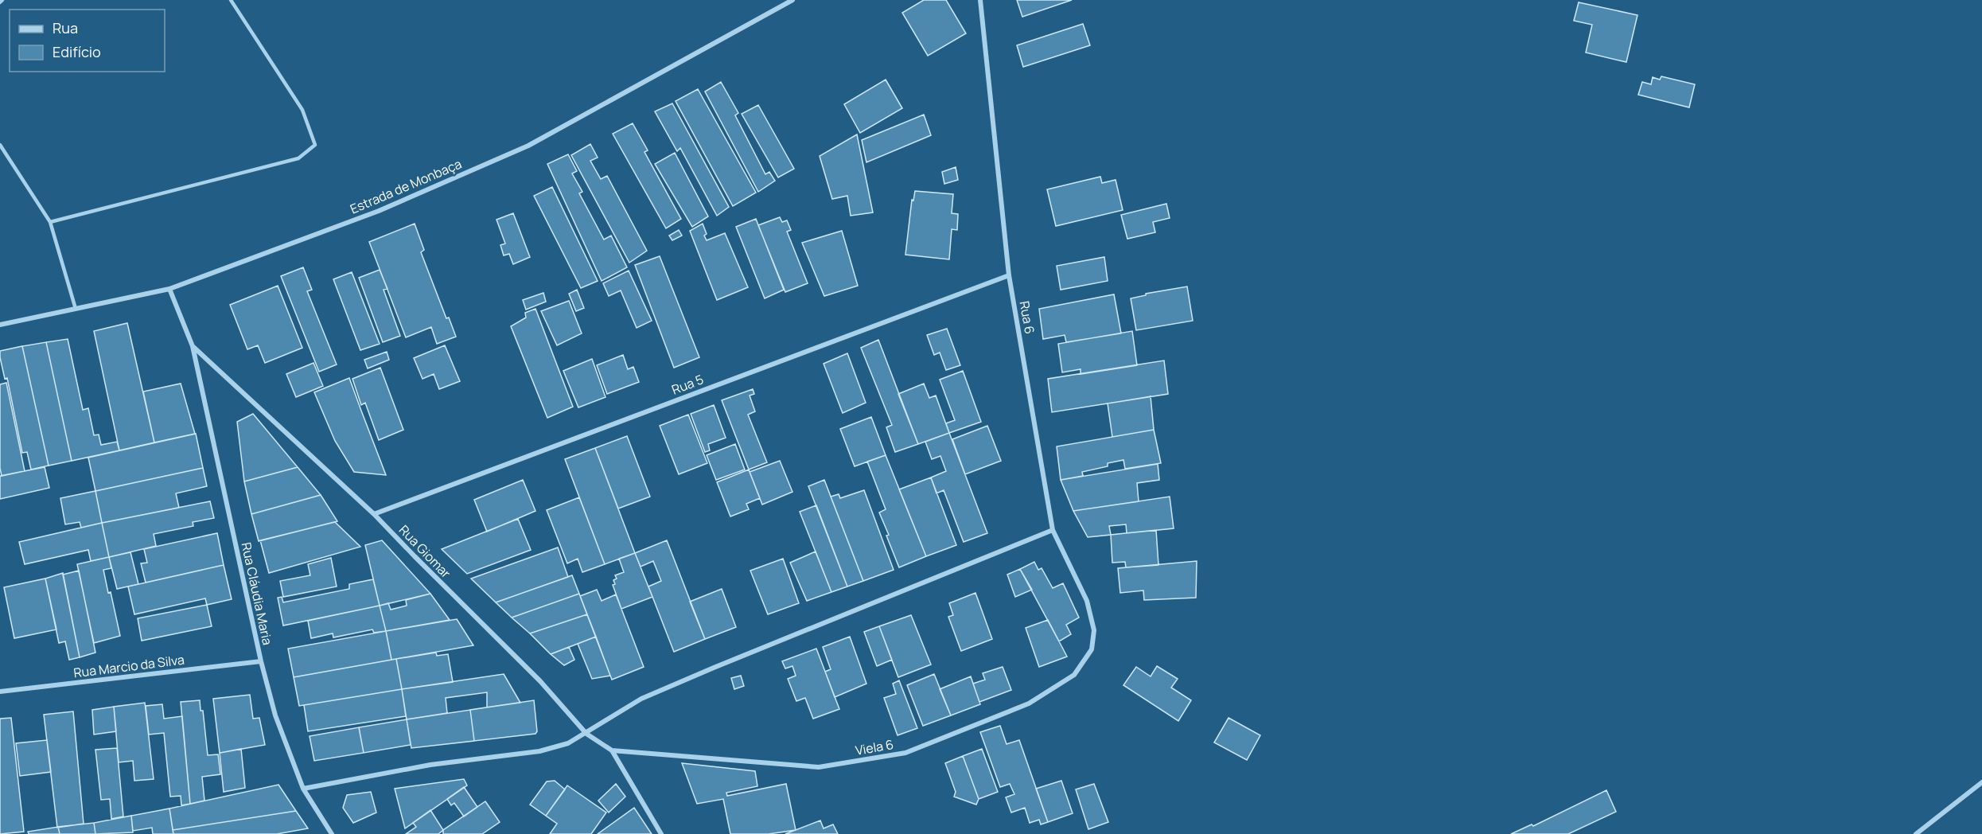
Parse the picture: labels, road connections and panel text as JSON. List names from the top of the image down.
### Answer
{
  "streets": {
    "street": [
      "Estrada de Monbaça",
      "Rua 6",
      "Rua 5",
      "Rua Giomar",
      "Rua Cláudia Maria",
      "Rua Marcio da Silva",
      "Viela 6"
    ]
  },
  "crossings": [
    ["Estrada de Monbaça", "Rua Giomar"],
    ["Rua 6", "Rua 5"],
    ["Rua 6", "Viela 6"],
    ["Rua 5", "Rua Giomar"],
    ["Rua Giomar", "Rua Cláudia Maria"],
    ["Rua Giomar", "Viela 6"],
    ["Rua Cláudia Maria", "Rua Marcio da Silva"]
  ],
  "legend": ["Rua", "Edifício"]
}
